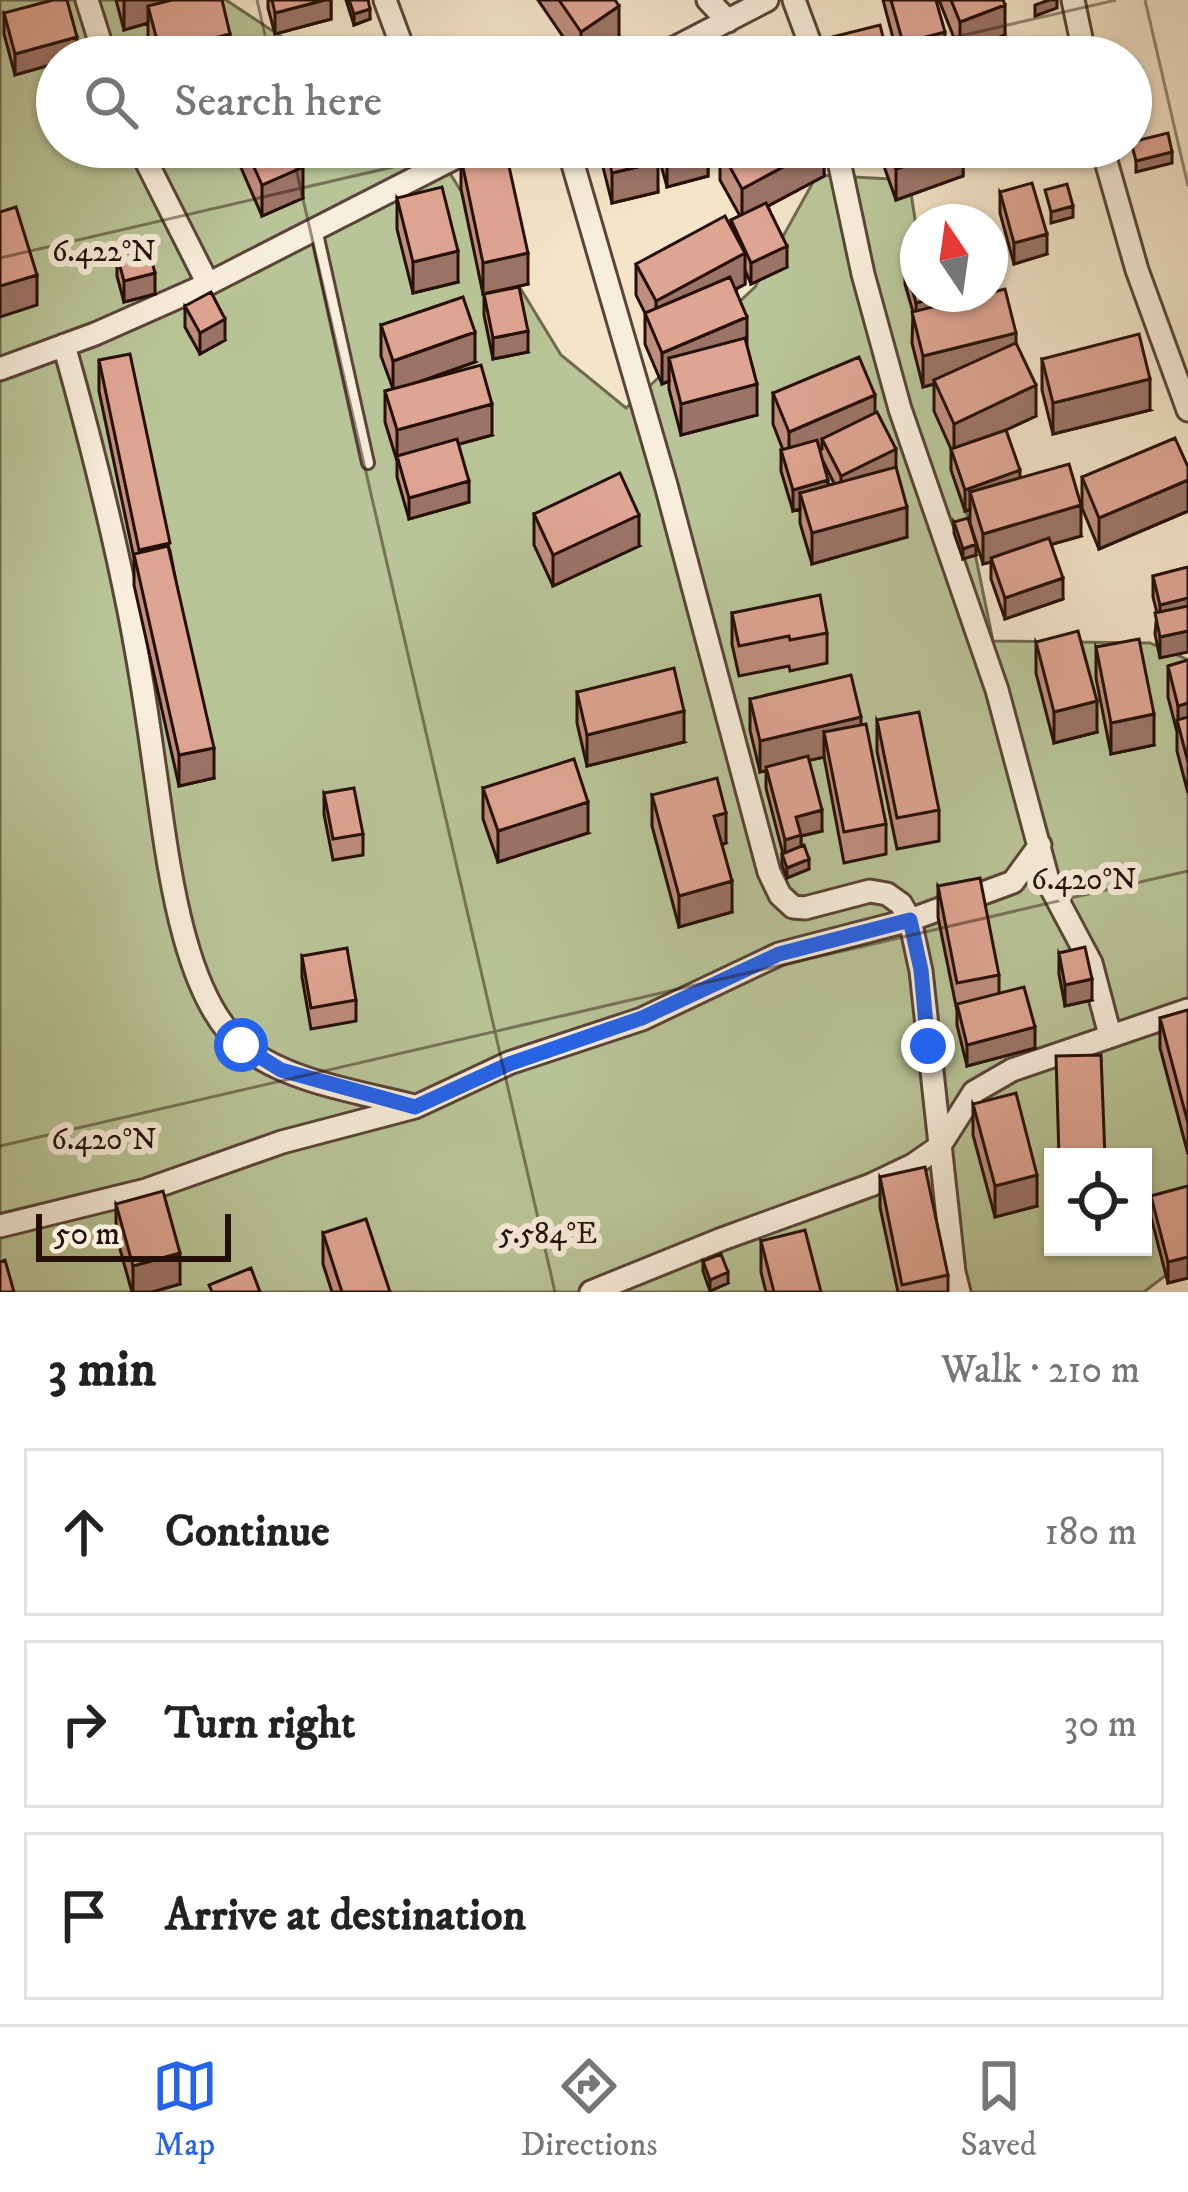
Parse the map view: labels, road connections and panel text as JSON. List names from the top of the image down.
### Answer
{
  "scale_bar": "50 m",
  "north": "top",
  "page": {
    "search": "Search here",
    "scale": "50 m",
    "heading": ["3 min", "Walk · 210 m"],
    "list": [
      ["Continue", "180 m"],
      ["Turn right", "30 m"],
      "Arrive at destination"
    ],
    "nav": ["Map", "Directions", "Saved"]
  },
  "coordinates": ["6.422°N", "6.420°N", "5.584°E"]
}
